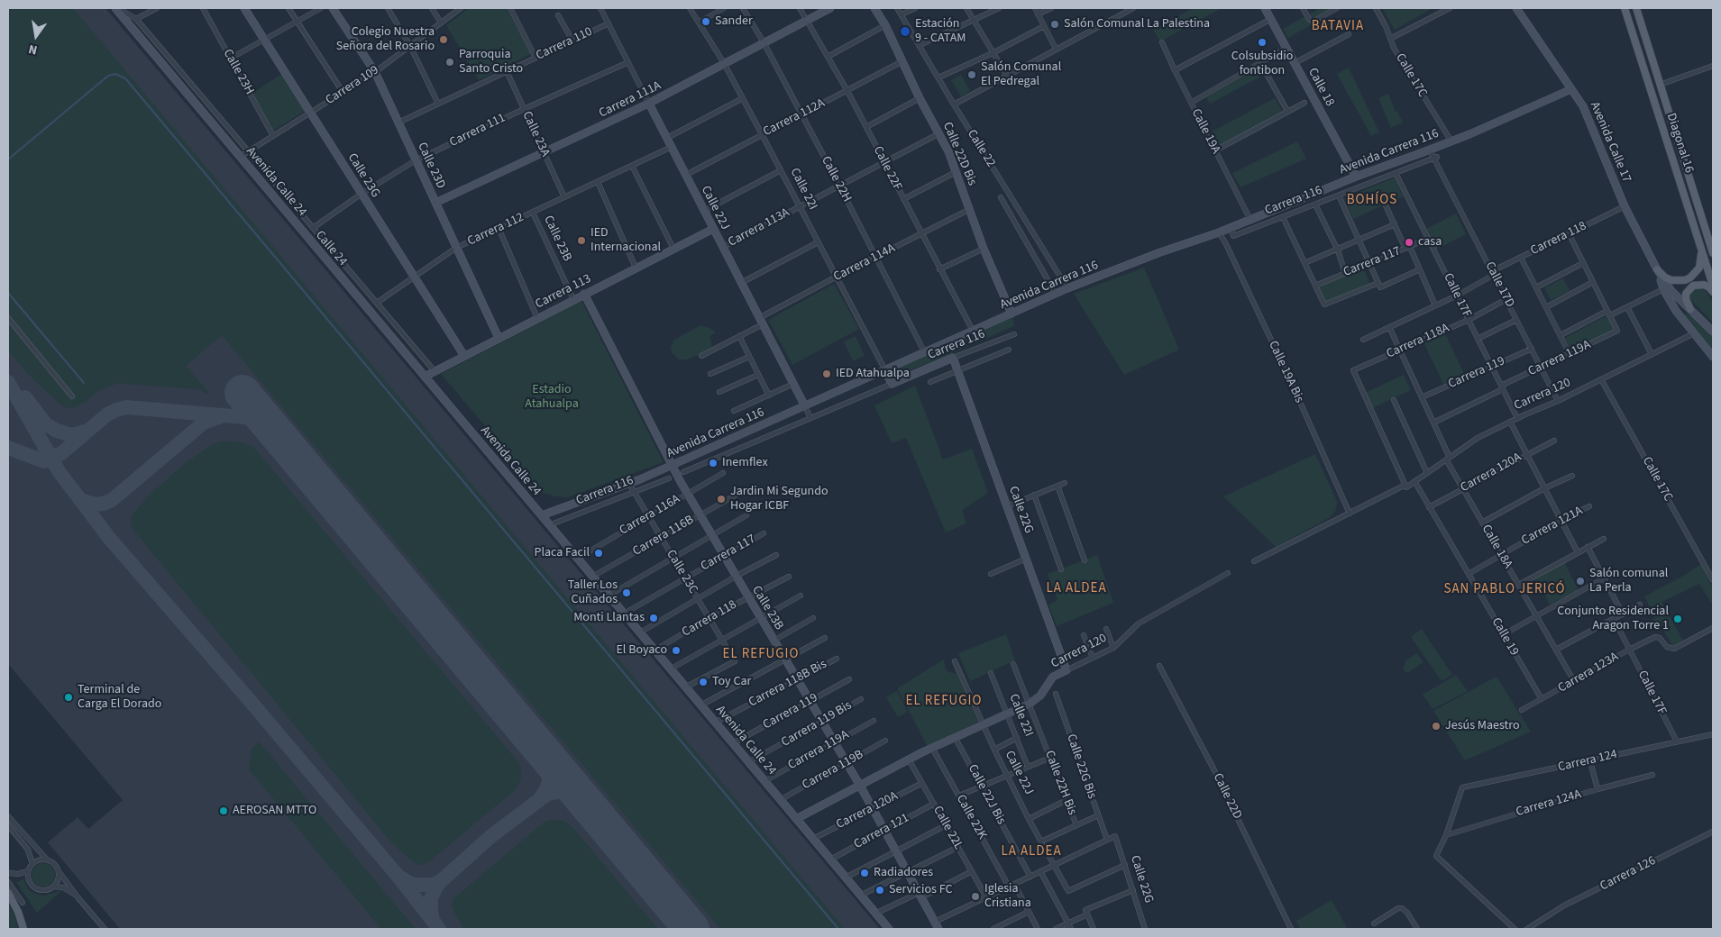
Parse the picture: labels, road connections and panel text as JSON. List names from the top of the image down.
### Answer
{
  "streets": {
    "main road": ["Diagonal 16"],
    "street": [
      "Carrera 110",
      "Calle 23H",
      "Calle 17C",
      "Carrera 109",
      "Calle 18",
      "Carrera 111A",
      "Carrera 112A",
      "Carrera 111",
      "Calle 19A",
      "Calle 23A",
      "Avenida Calle 17",
      "Calle 22",
      "Avenida Carrera 116",
      "Calle 22D Bis",
      "Calle 23D",
      "Calle 22F",
      "Calle 23G",
      "Calle 22H",
      "Avenida Calle 24",
      "Calle 22I",
      "Carrera 116",
      "Calle 22J",
      "Carrera 113A",
      "Carrera 112",
      "Calle 23B",
      "Carrera 118",
      "Calle 24",
      "Carrera 117",
      "Carrera 114A",
      "Calle 17D",
      "Carrera 113",
      "Calle 17F",
      "Carrera 118A",
      "Carrera 119A",
      "Calle 19A Bis",
      "Carrera 119",
      "Carrera 120",
      "Carrera 120A",
      "Calle 22G",
      "Carrera 116A",
      "Carrera 121A",
      "Carrera 116B",
      "Calle 18A",
      "Calle 23C",
      "Calle 19",
      "Carrera 123A",
      "Carrera 118B Bis",
      "Carrera 119 Bis",
      "Carrera 124",
      "Calle 22G Bis",
      "Carrera 119B",
      "Calle 22H Bis",
      "Calle 22J Bis",
      "Calle 22D",
      "Carrera 124A",
      "Calle 22K",
      "Calle 22L",
      "Carrera 121",
      "Carrera 126"
    ]
  },
  "crossings": [
    ["Carrera 110", "Calle 23A"],
    ["Carrera 110", "Calle 23D"],
    ["Carrera 110", "Calle 22J"],
    ["Calle 23H", "Carrera 109"],
    ["Calle 17C", "Avenida Carrera 116"],
    ["Calle 17C", "Carrera 120"],
    ["Carrera 109", "Calle 23D"],
    ["Carrera 109", "Calle 23G"],
    ["Carrera 109", "Avenida Calle 24"],
    ["Carrera 109", "Calle 24"],
    ["Calle 18", "Avenida Carrera 116"],
    ["Carrera 111A", "Calle 23A"],
    ["Carrera 111A", "Calle 23D"],
    ["Carrera 111A", "Calle 22F"],
    ["Carrera 111A", "Calle 22H"],
    ["Carrera 111A", "Calle 22I"],
    ["Carrera 111A", "Calle 22J"],
    ["Carrera 112A", "Calle 22D Bis"],
    ["Carrera 112A", "Calle 22F"],
    ["Carrera 112A", "Calle 22H"],
    ["Carrera 112A", "Calle 22I"],
    ["Carrera 112A", "Calle 22J"],
    ["Carrera 111", "Calle 23A"],
    ["Carrera 111", "Calle 23D"],
    ["Carrera 111", "Calle 23G"],
    ["Carrera 111", "Calle 22J"],
    ["Carrera 111", "Calle 24"],
    ["Calle 19A", "Avenida Carrera 116"],
    ["Calle 23A", "Carrera 112"],
    ["Avenida Calle 17", "Avenida Carrera 116"],
    ["Avenida Calle 17", "Carrera 118"],
    ["Avenida Calle 17", "Carrera 120"],
    ["Calle 22", "Avenida Carrera 116"],
    ["Avenida Carrera 116", "Calle 22D Bis"],
    ["Avenida Carrera 116", "Calle 22F"],
    ["Avenida Carrera 116", "Calle 22H"],
    ["Avenida Carrera 116", "Avenida Calle 24"],
    ["Avenida Carrera 116", "Calle 22I"],
    ["Avenida Carrera 116", "Carrera 116"],
    ["Avenida Carrera 116", "Calle 22J"],
    ["Avenida Carrera 116", "Calle 23B"],
    ["Avenida Carrera 116", "Calle 17D"],
    ["Avenida Carrera 116", "Calle 19A Bis"],
    ["Avenida Carrera 116", "Calle 23C"],
    ["Calle 22D Bis", "Carrera 113A"],
    ["Calle 22D Bis", "Carrera 114A"],
    ["Calle 23D", "Carrera 112"],
    ["Calle 23D", "Carrera 113"],
    ["Calle 22F", "Carrera 113A"],
    ["Calle 22F", "Carrera 114A"],
    ["Calle 23G", "Carrera 112"],
    ["Calle 23G", "Carrera 113"],
    ["Calle 22H", "Carrera 113A"],
    ["Calle 22H", "Carrera 114A"],
    ["Avenida Calle 24", "Carrera 116"],
    ["Avenida Calle 24", "Carrera 118"],
    ["Avenida Calle 24", "Calle 24"],
    ["Avenida Calle 24", "Carrera 117"],
    ["Avenida Calle 24", "Carrera 113"],
    ["Avenida Calle 24", "Carrera 119A"],
    ["Avenida Calle 24", "Carrera 119"],
    ["Avenida Calle 24", "Carrera 120"],
    ["Avenida Calle 24", "Carrera 120A"],
    ["Avenida Calle 24", "Carrera 116A"],
    ["Avenida Calle 24", "Carrera 116B"],
    ["Avenida Calle 24", "Calle 23C"],
    ["Avenida Calle 24", "Carrera 118B Bis"],
    ["Avenida Calle 24", "Carrera 119 Bis"],
    ["Avenida Calle 24", "Carrera 119B"],
    ["Avenida Calle 24", "Carrera 121"],
    ["Calle 22I", "Carrera 116"],
    ["Calle 22I", "Carrera 113A"],
    ["Calle 22I", "Carrera 114A"],
    ["Calle 22I", "Carrera 120"],
    ["Carrera 116", "Calle 22J"],
    ["Carrera 116", "Calle 17D"],
    ["Carrera 116", "Calle 17F"],
    ["Carrera 116", "Calle 22G"],
    ["Carrera 116", "Calle 23C"],
    ["Calle 22J", "Carrera 113A"],
    ["Calle 22J", "Carrera 112"],
    ["Calle 22J", "Carrera 114A"],
    ["Calle 22J", "Carrera 113"],
    ["Calle 22J", "Carrera 120"],
    ["Calle 22J", "Calle 22G"],
    ["Carrera 112", "Calle 23B"],
    ["Carrera 112", "Calle 24"],
    ["Calle 23B", "Carrera 118"],
    ["Calle 23B", "Carrera 117"],
    ["Calle 23B", "Carrera 113"],
    ["Calle 23B", "Carrera 119A"],
    ["Calle 23B", "Carrera 119"],
    ["Calle 23B", "Carrera 120"],
    ["Calle 23B", "Carrera 120A"],
    ["Calle 23B", "Carrera 116A"],
    ["Calle 23B", "Carrera 116B"],
    ["Calle 23B", "Carrera 118B Bis"],
    ["Calle 23B", "Carrera 119 Bis"],
    ["Calle 23B", "Carrera 119B"],
    ["Calle 23B", "Carrera 121"],
    ["Carrera 118", "Calle 17D"],
    ["Carrera 118", "Calle 17F"],
    ["Carrera 118", "Calle 18A"],
    ["Carrera 118", "Calle 23C"],
    ["Calle 24", "Carrera 113"],
    ["Carrera 117", "Calle 17F"],
    ["Carrera 117", "Calle 23C"],
    ["Calle 17D", "Carrera 118A"],
    ["Calle 17D", "Carrera 119A"],
    ["Calle 17D", "Carrera 119"],
    ["Calle 17D", "Carrera 120"],
    ["Calle 17F", "Carrera 118A"],
    ["Calle 17F", "Carrera 119A"],
    ["Calle 17F", "Carrera 119"],
    ["Calle 17F", "Carrera 120"],
    ["Calle 17F", "Carrera 123A"],
    ["Calle 17F", "Carrera 124"],
    ["Carrera 118A", "Carrera 120"],
    ["Carrera 118A", "Calle 18A"],
    ["Carrera 119A", "Calle 18A"],
    ["Calle 19A Bis", "Carrera 120"],
    ["Carrera 119", "Calle 18A"],
    ["Carrera 120", "Calle 22G"],
    ["Carrera 120", "Calle 18A"],
    ["Carrera 120", "Calle 19"],
    ["Carrera 120", "Calle 22H Bis"],
    ["Carrera 120", "Calle 22J Bis"],
    ["Carrera 120", "Calle 22K"],
    ["Carrera 120", "Calle 22L"],
    ["Carrera 120A", "Calle 18A"],
    ["Carrera 120A", "Calle 19"],
    ["Carrera 120A", "Calle 22L"],
    ["Calle 22G", "Calle 22G Bis"],
    ["Carrera 116A", "Calle 23C"],
    ["Carrera 121A", "Calle 18A"],
    ["Carrera 121A", "Calle 19"],
    ["Carrera 116B", "Calle 23C"],
    ["Calle 18A", "Carrera 123A"],
    ["Calle 19", "Carrera 123A"],
    ["Carrera 124", "Carrera 124A"],
    ["Calle 22L", "Carrera 121"]
  ],
  "districts": [
    "BATAVIA",
    "BOHÍOS",
    "LA ALDEA",
    "SAN PABLO JERICÓ",
    "EL REFUGIO",
    "EL REFUGIO",
    "LA ALDEA"
  ],
  "parks": ["Estadio Atahualpa"],
  "places": [
    "Sander",
    "Salón Comunal La Palestina",
    "Estación 9 - CATAM",
    "Colegio Nuestra Señora del Rosario",
    "Colsubsidio fontibon",
    "Parroquia Santo Cristo",
    "Salón Comunal El Pedregal",
    "IED Internacional",
    "casa",
    "IED Atahualpa",
    "Inemflex",
    "Jardin Mi Segundo Hogar ICBF",
    "Placa Facil",
    "Salón comunal La Perla",
    "Taller Los Cuñados",
    "Monti Llantas",
    "Conjunto Residencial Aragon Torre 1",
    "El Boyaco",
    "Toy Car",
    "Terminal de Carga El Dorado",
    "Jesús Maestro",
    "AEROSAN MTTO",
    "Radiadores",
    "Servicios FC",
    "Iglesia Cristiana"
  ],
  "north": "bottom"
}
